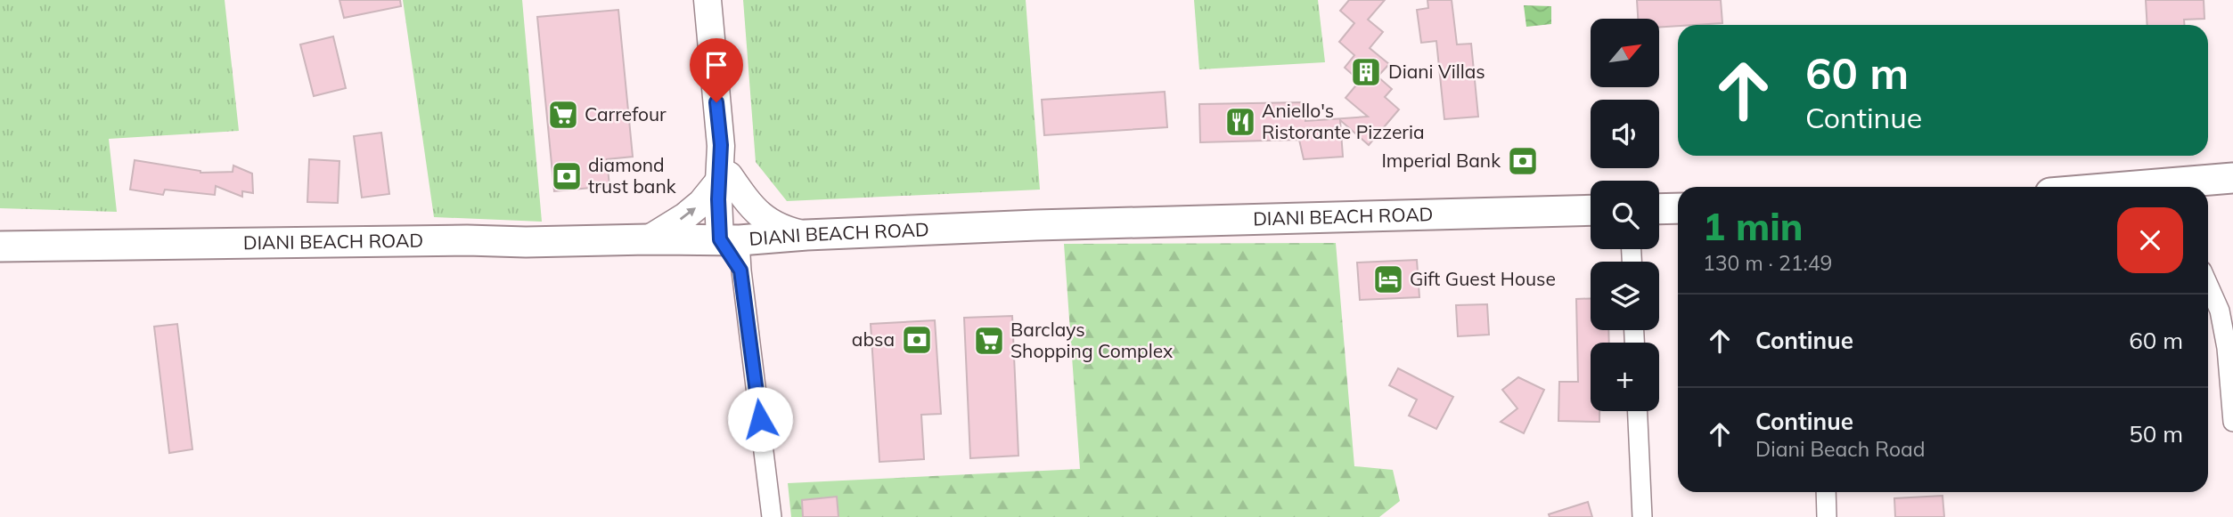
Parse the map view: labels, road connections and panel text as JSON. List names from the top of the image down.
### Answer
{
  "streets": {
    "main road": ["DIANI BEACH ROAD"]
  },
  "places": {
    "building": ["Diani Villas"],
    "supermarket": ["Carrefour", "Barclays Shopping Complex"],
    "restaurant": ["Aniello's Ristorante Pizzeria"],
    "bank": ["Imperial Bank", "diamond trust bank", "absa"],
    "hotel": ["Gift Guest House"]
  },
  "north": "top right",
  "page": {
    "map_buttons": "+",
    "turn": ["60 m", "Continue"],
    "heading": ["1 min", "130 m · 21:49"],
    "list": [
      {
        "name": "Continue",
        "value": "60 m"
      },
      {
        "name": "Continue",
        "note": "Diani Beach Road",
        "value": "50 m"
      }
    ]
  }
}
